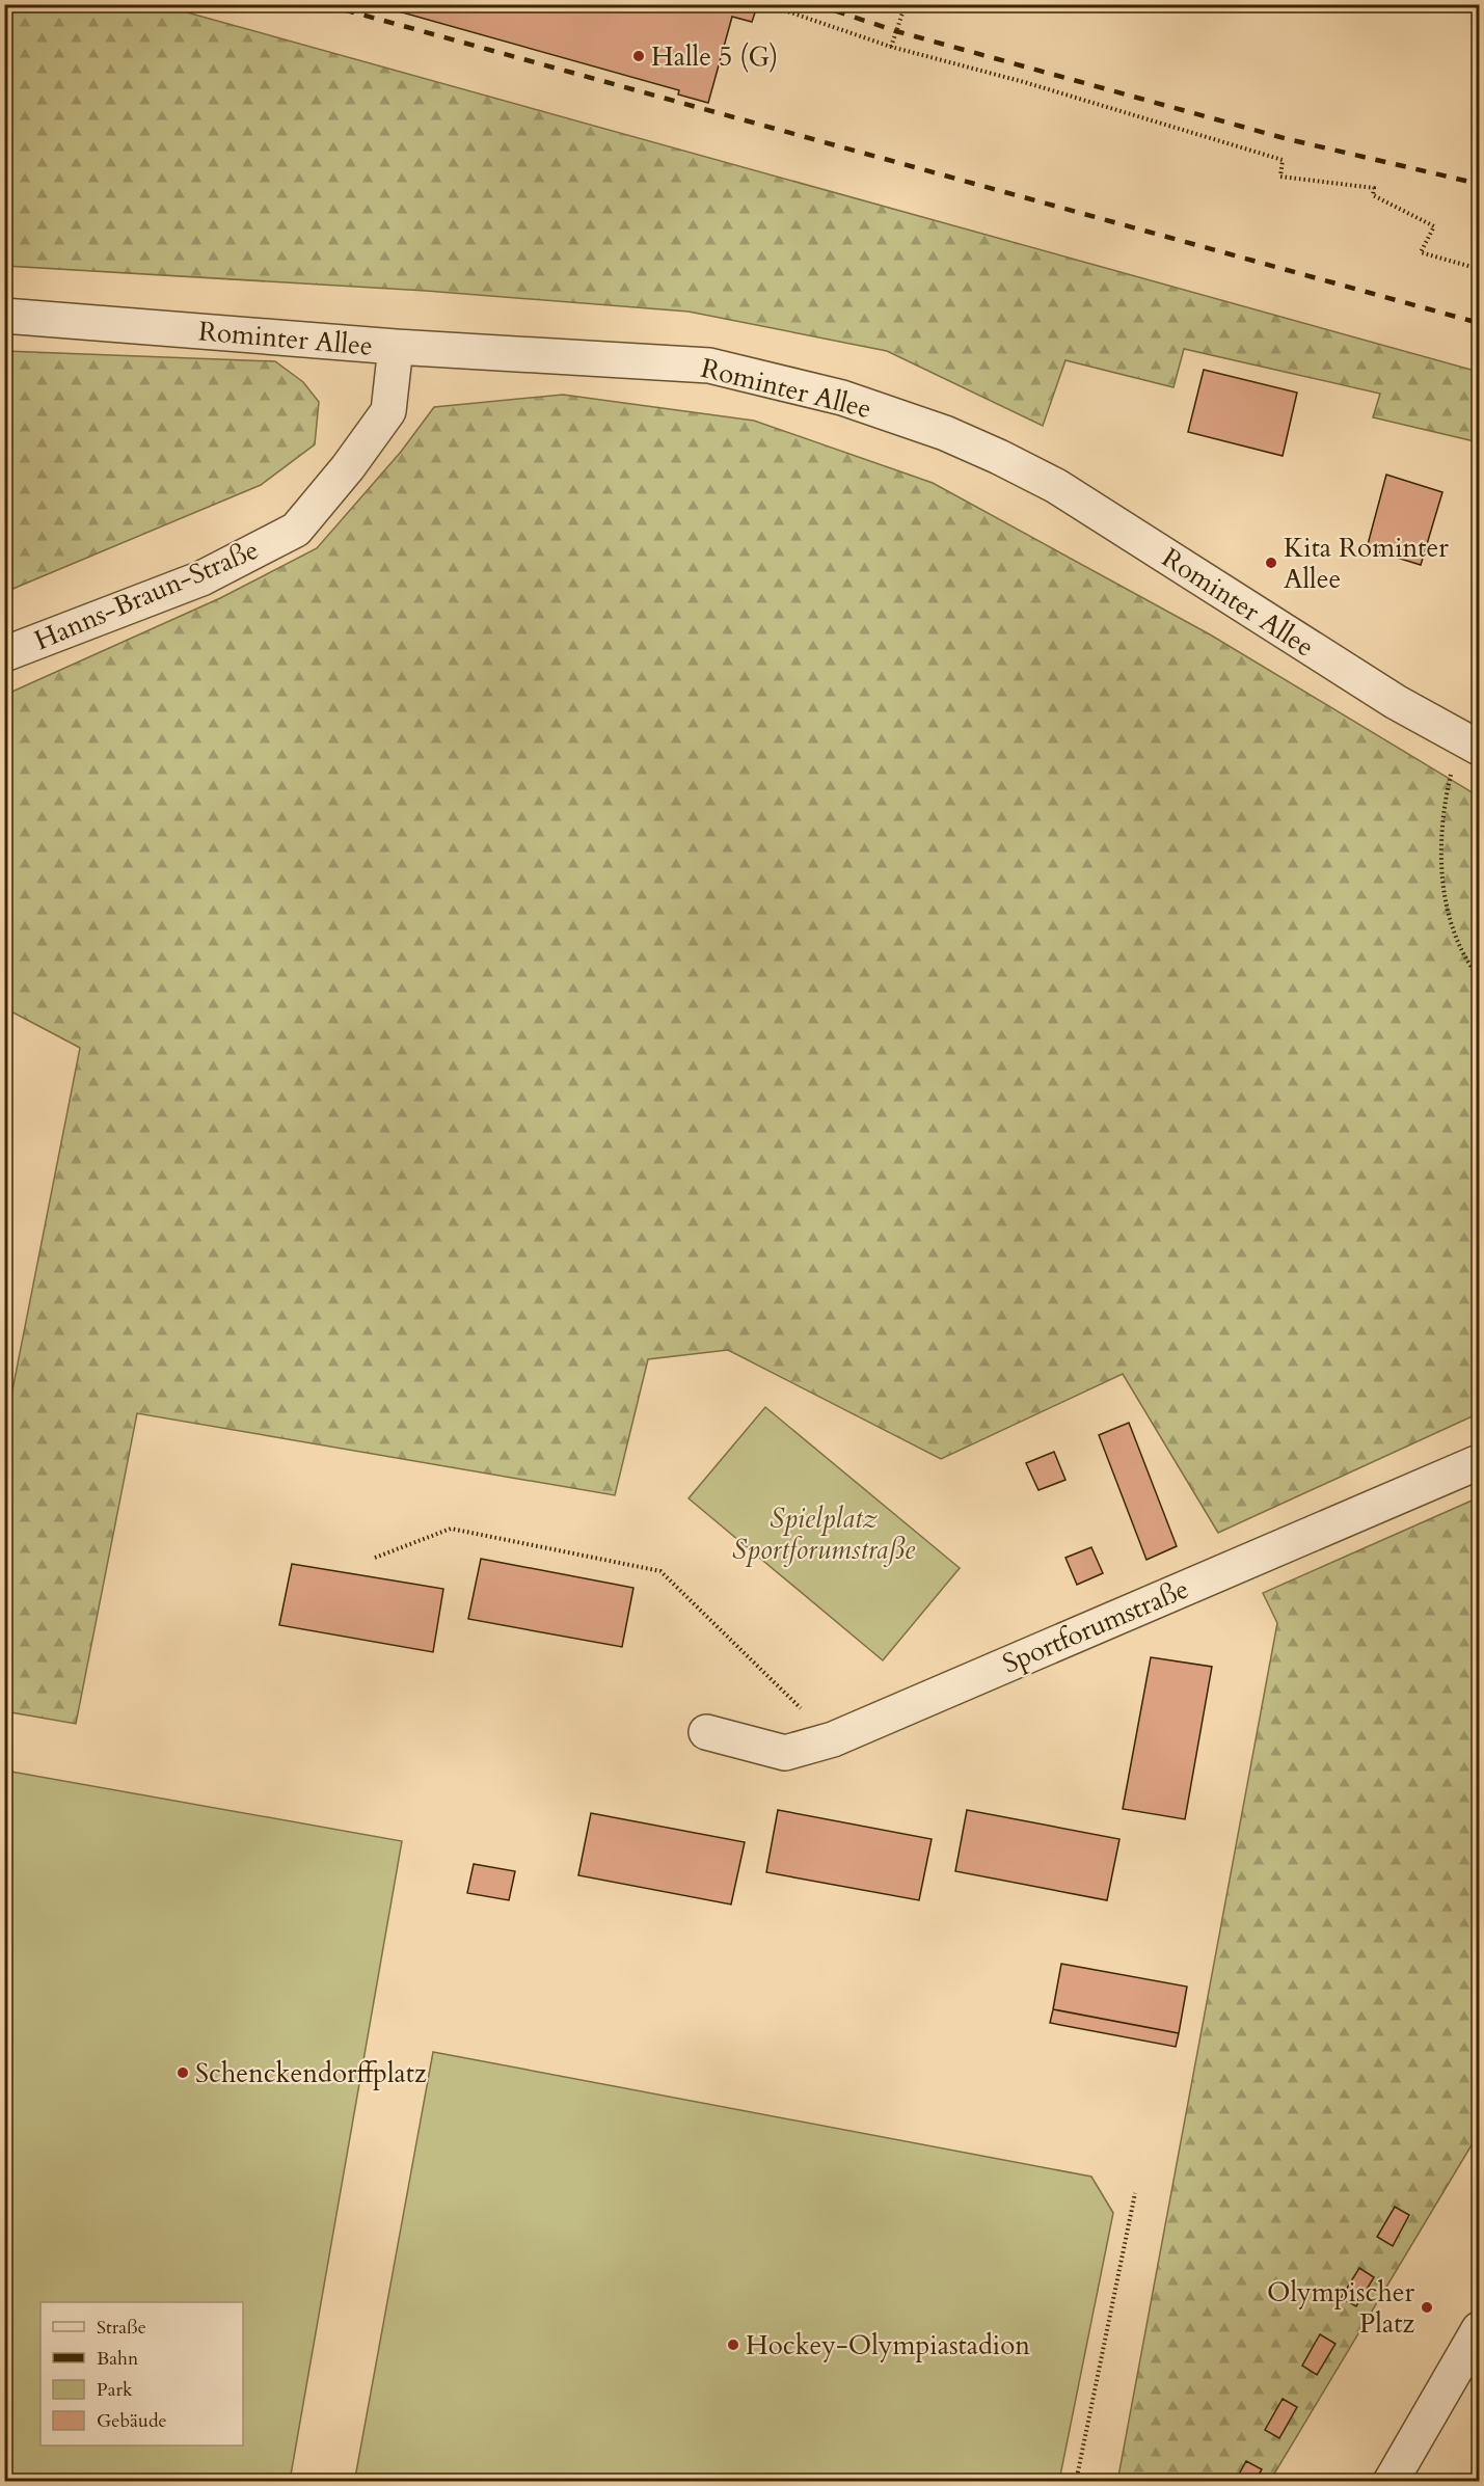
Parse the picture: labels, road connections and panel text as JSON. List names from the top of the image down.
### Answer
{
  "streets": {
    "street": ["Rominter Allee", "Hanns-Braun-Straße", "Sportforumstraße"]
  },
  "crossings": [
    ["Rominter Allee", "Hanns-Braun-Straße"]
  ],
  "parks": ["Spielplatz Sportforumstraße"],
  "places": [
    "Halle 5 (G)",
    "Kita Rominter Allee",
    "Schenckendorffplatz",
    "Olympischer Platz",
    "Hockey-Olympiastadion"
  ],
  "legend": [
    "Straße",
    "Bahn",
    "Park",
    "Gebäude"
  ]
}
